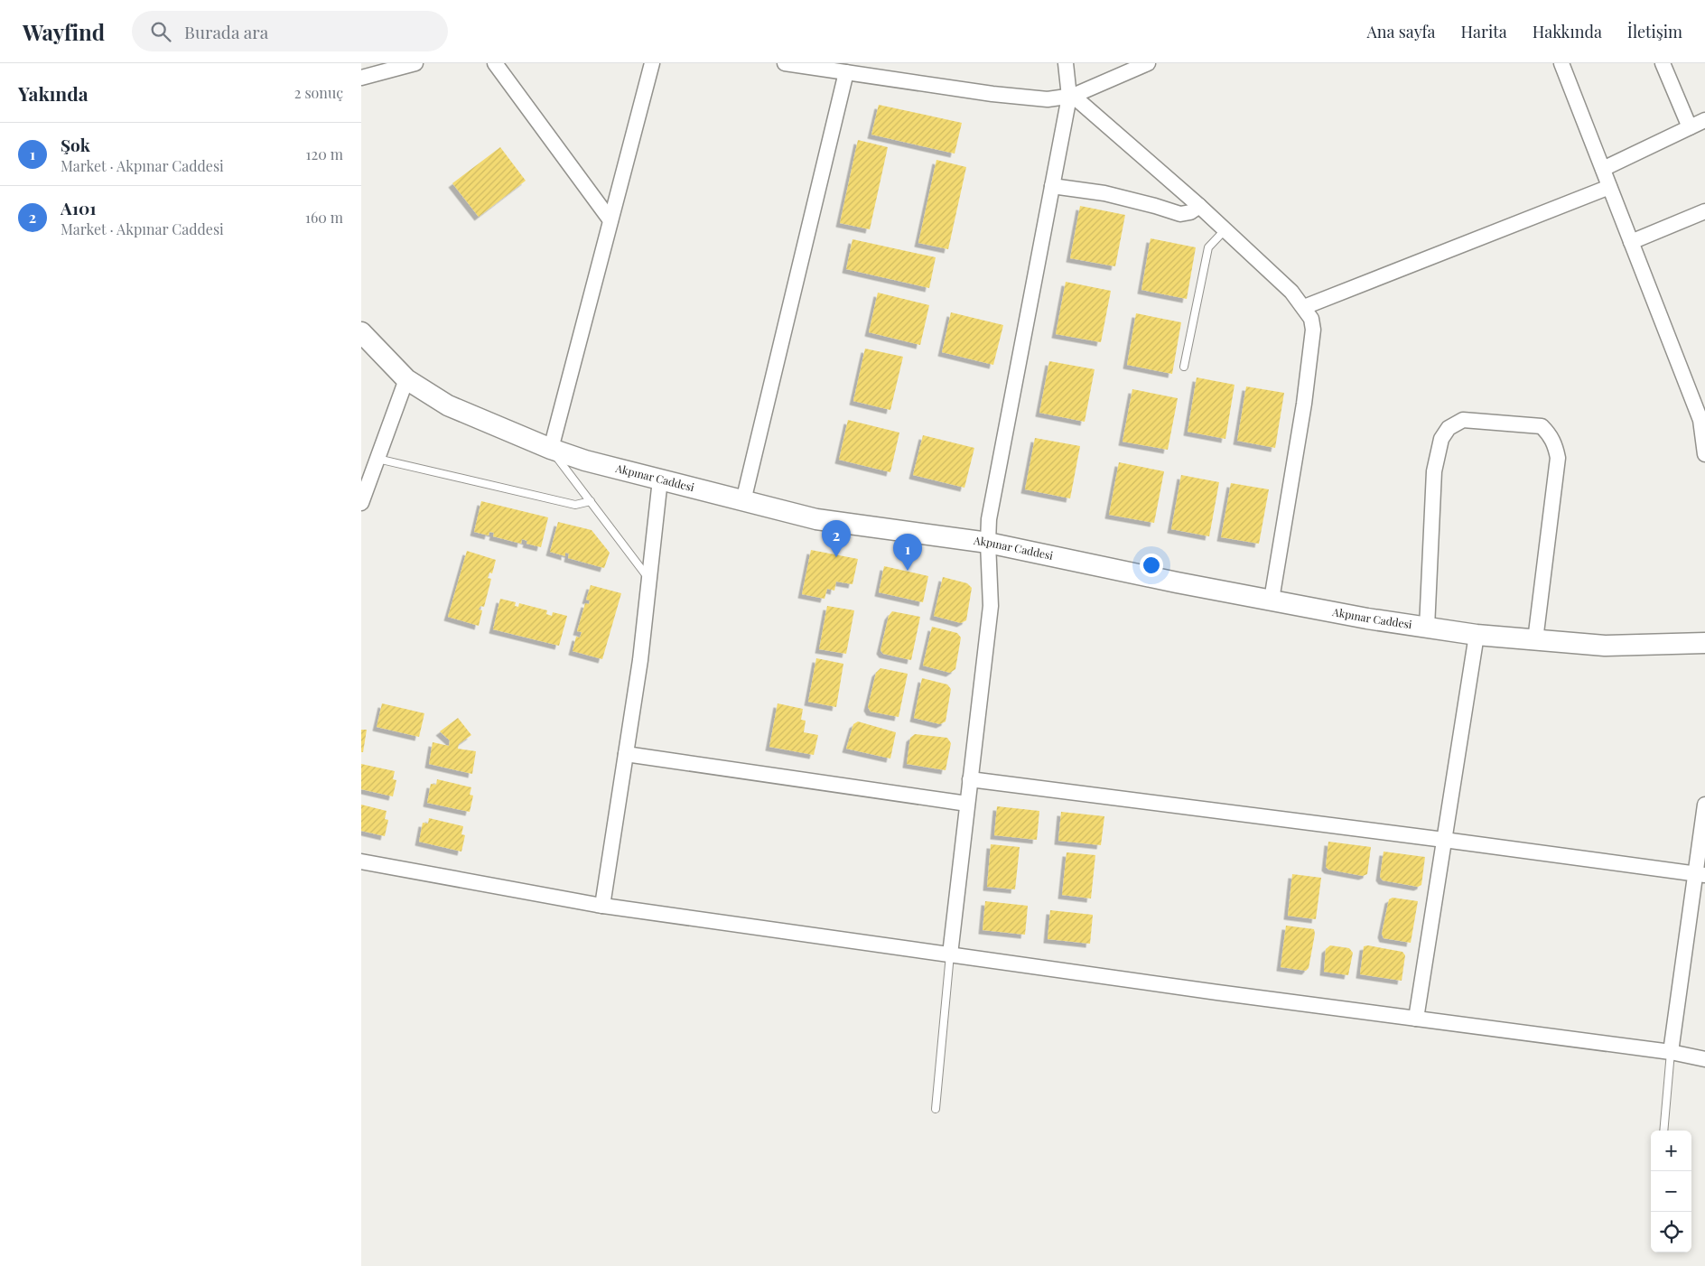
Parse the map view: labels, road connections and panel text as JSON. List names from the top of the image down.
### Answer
{
  "streets": {
    "street": ["Akpınar Caddesi"]
  },
  "page": {
    "header": "Wayfind",
    "search": "Burada ara",
    "nav": [
      "Ana sayfa",
      "Harita",
      "Hakkında",
      "İletişim"
    ],
    "heading": ["Yakında", "2 sonuç"],
    "list": [
      {
        "mark": "1",
        "name": "Şok",
        "note": "Market · Akpınar Caddesi",
        "value": "120 m"
      },
      {
        "mark": "2",
        "name": "A101",
        "note": "Market · Akpınar Caddesi",
        "value": "160 m"
      }
    ],
    "pins": ["2", "1"],
    "map_buttons": ["+", "−"]
  }
}
